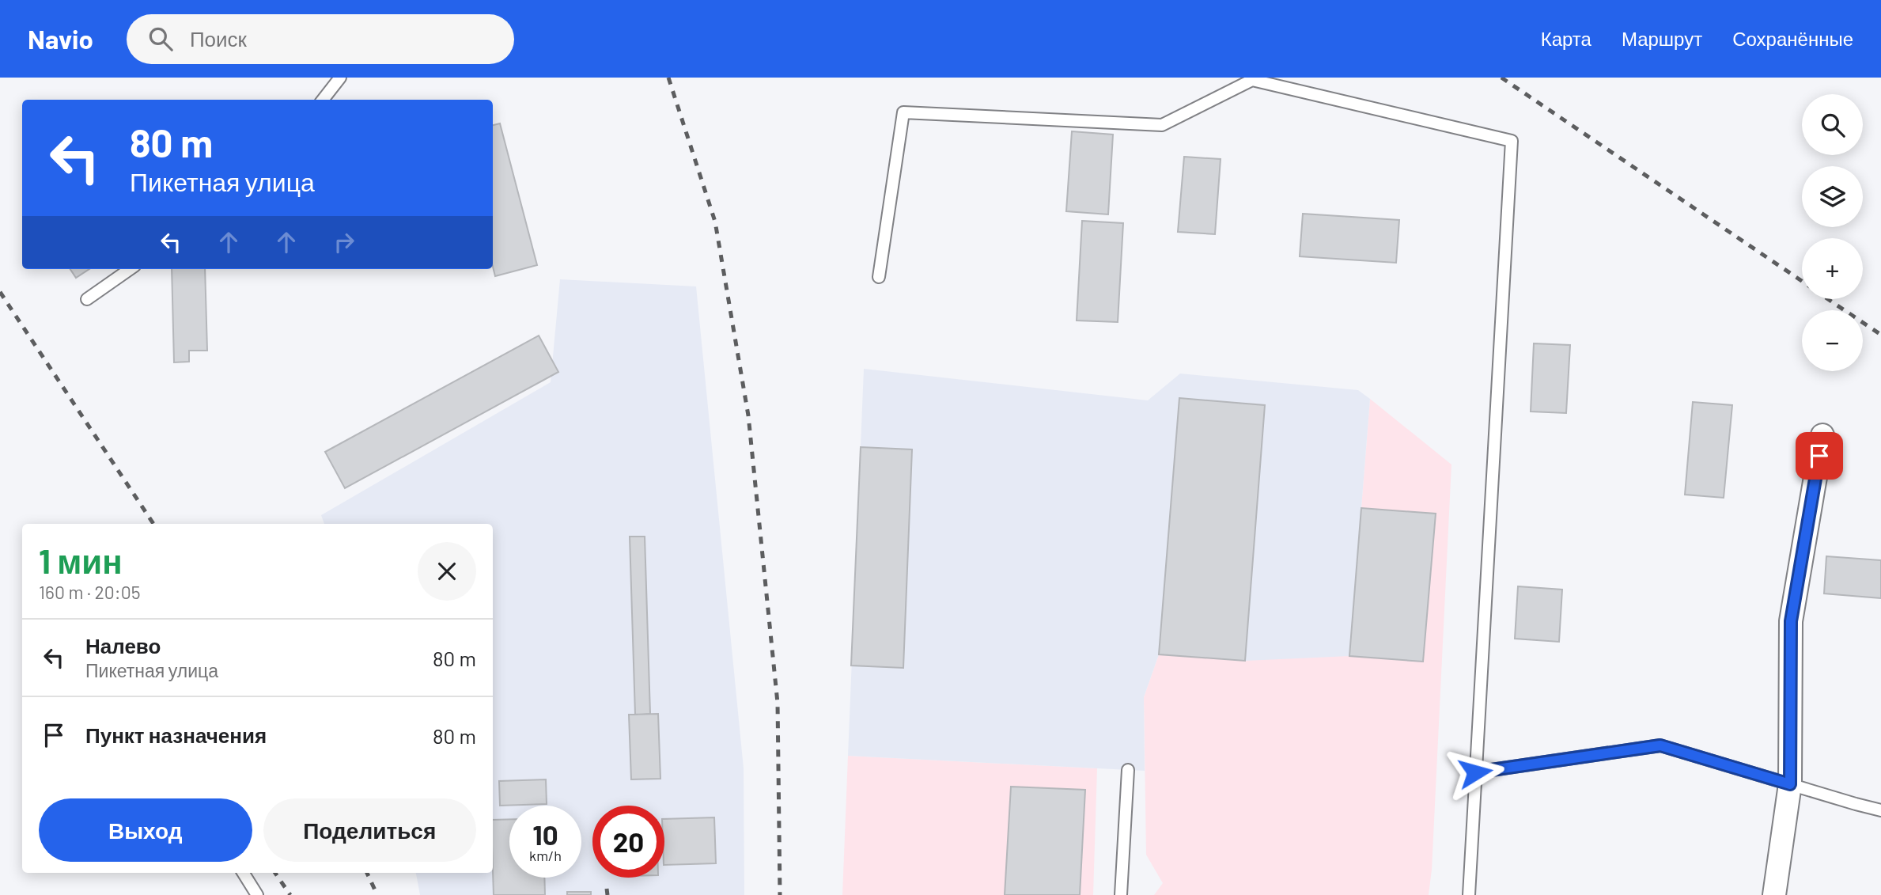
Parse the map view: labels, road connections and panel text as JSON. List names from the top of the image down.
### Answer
{
  "page": {
    "header": "Navio",
    "search": "Поиск",
    "nav": ["Карта", "Маршрут", "Сохранённые"],
    "map_buttons": ["+", "−"],
    "turn": ["80 m", "Пикетная улица"],
    "heading": ["1 мин", "160 m · 20:05"],
    "list": [
      {
        "name": "Налево",
        "note": "Пикетная улица",
        "value": "80 m"
      },
      {
        "name": "Пункт назначения",
        "value": "80 m"
      }
    ],
    "buttons": ["Выход", "Поделиться"],
    "speed": "10 km/h",
    "limit": "20"
  }
}
